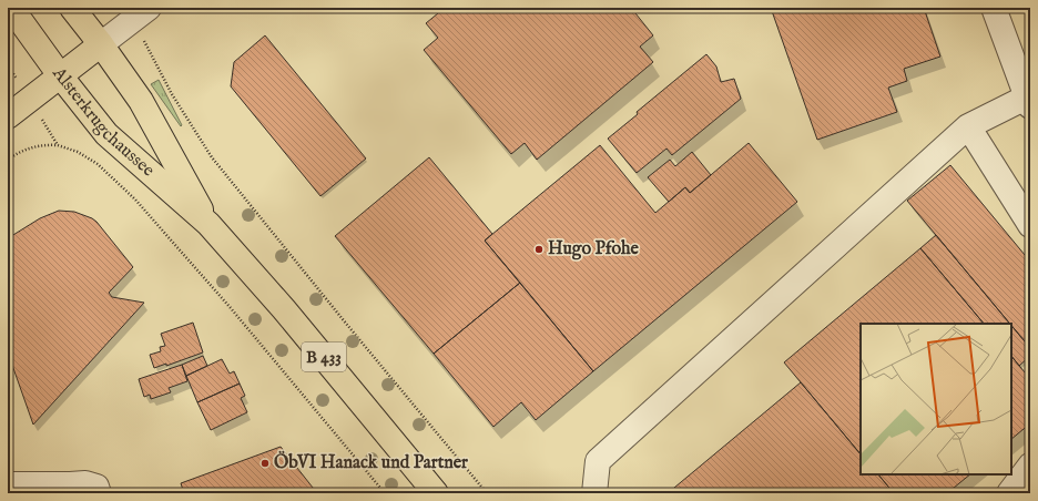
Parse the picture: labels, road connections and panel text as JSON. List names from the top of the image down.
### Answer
{
  "streets": {
    "main road": ["Alsterkrugchaussee", "B 433"]
  },
  "places": ["Hugo Pfohe", "ÖbVI Hanack und Partner"]
}
